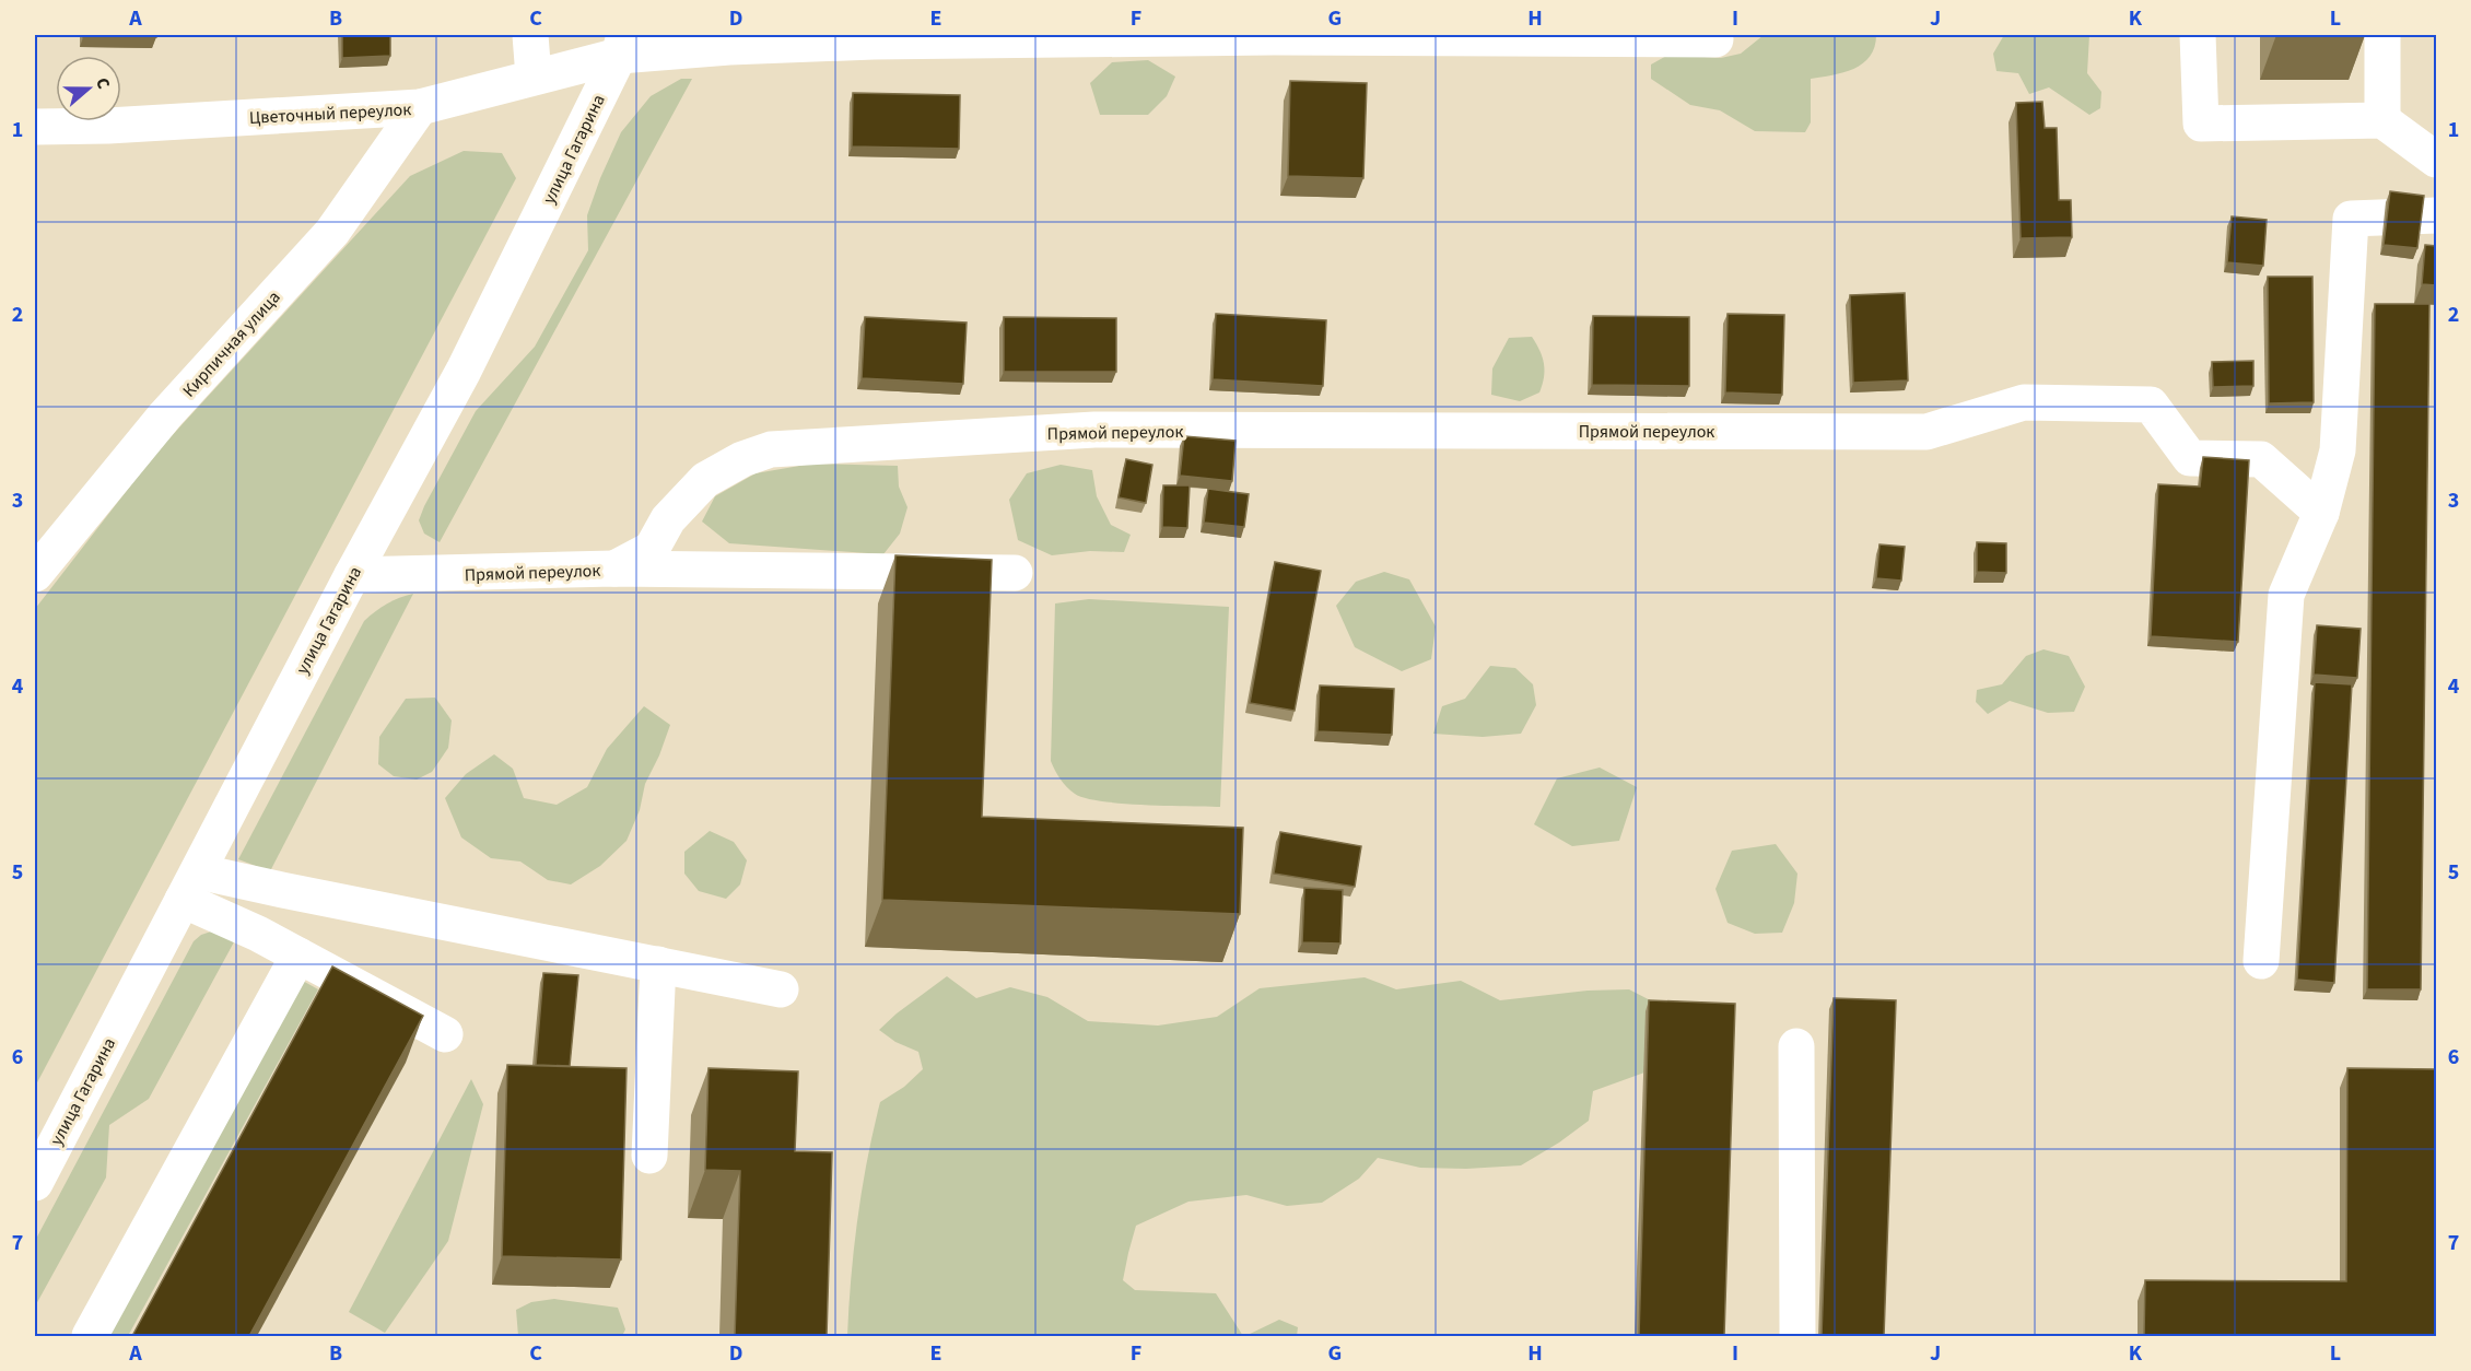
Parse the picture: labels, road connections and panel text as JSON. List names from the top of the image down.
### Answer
{
  "streets": {
    "street": [
      "Цветочный переулок",
      "улица Гагарина",
      "Кирпичная улица",
      "Прямой переулок"
    ]
  },
  "crossings": [
    ["Цветочный переулок", "улица Гагарина"],
    ["Цветочный переулок", "Кирпичная улица"],
    ["улица Гагарина", "Прямой переулок"]
  ],
  "north": "right",
  "grid": {
    "columns": [
      "A",
      "B",
      "C",
      "D",
      "E",
      "F",
      "G",
      "H",
      "I",
      "J",
      "K",
      "L"
    ],
    "rows": [
      "1",
      "2",
      "3",
      "4",
      "5",
      "6",
      "7"
    ]
  }
}
